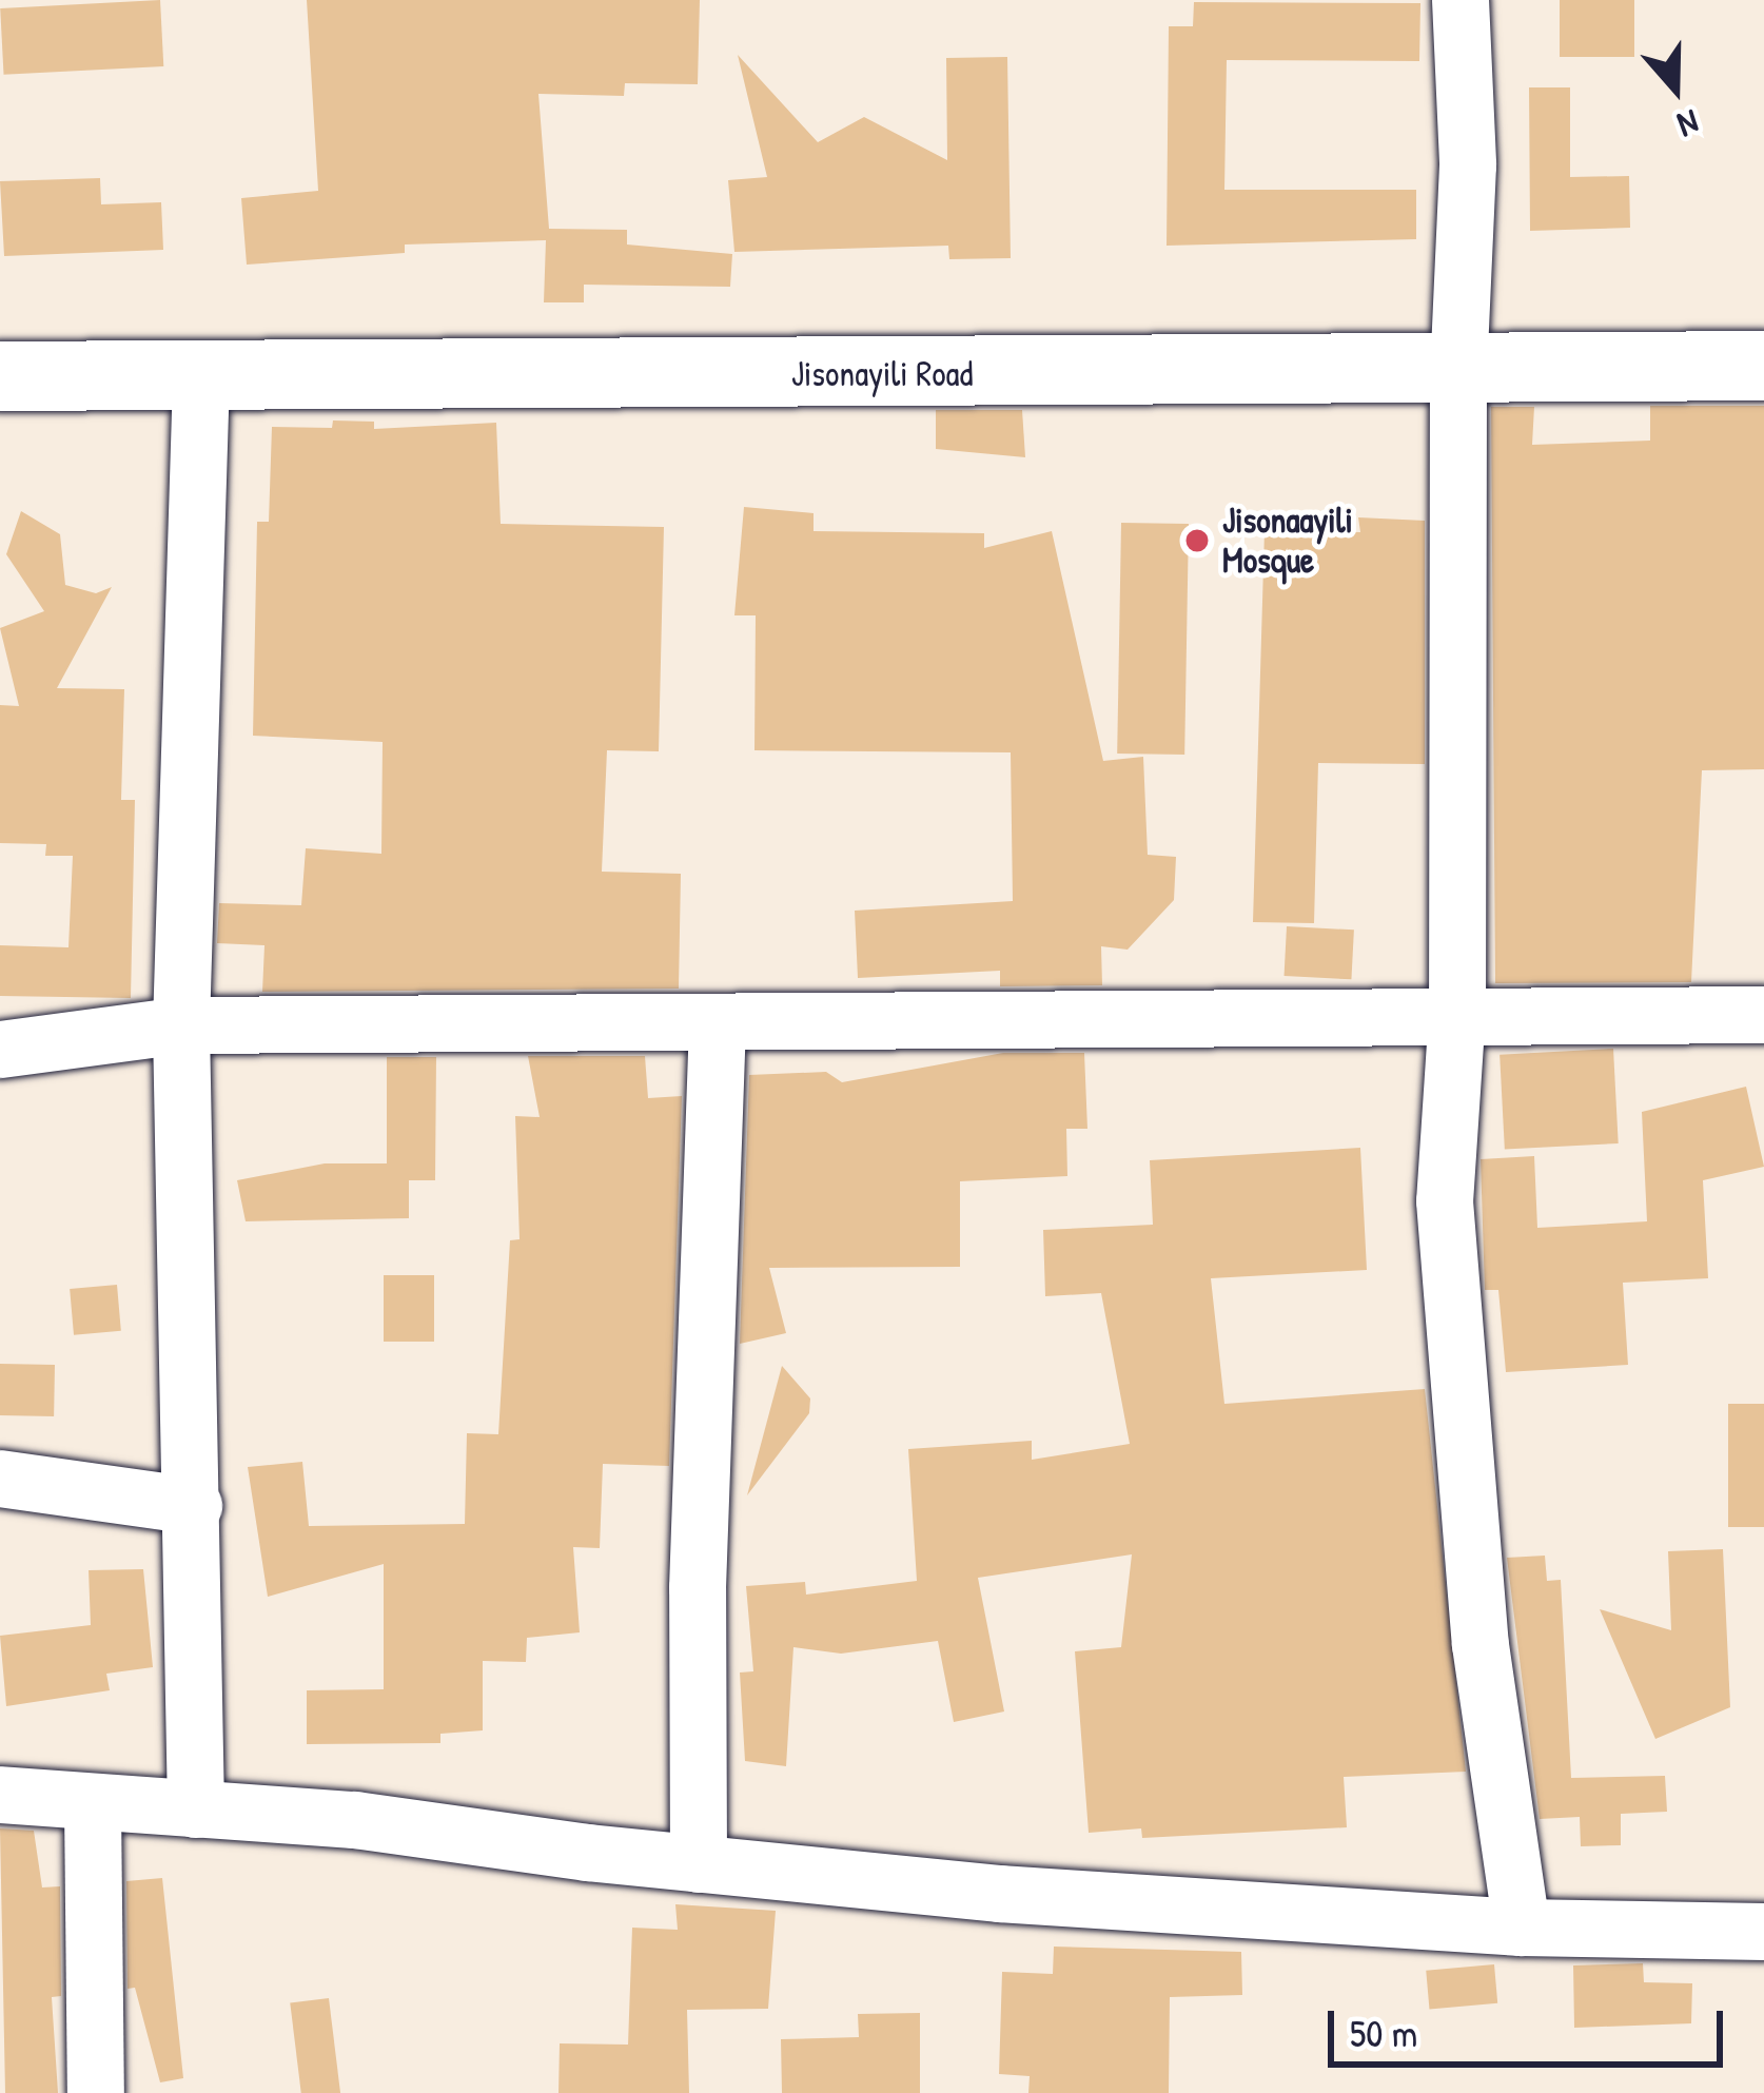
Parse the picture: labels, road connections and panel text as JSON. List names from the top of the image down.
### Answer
{
  "streets": {
    "street": ["Jisonayili Road"]
  },
  "places": ["Jisonaayili Mosque"],
  "scale_bar": "50 m",
  "north": "bottom"
}
